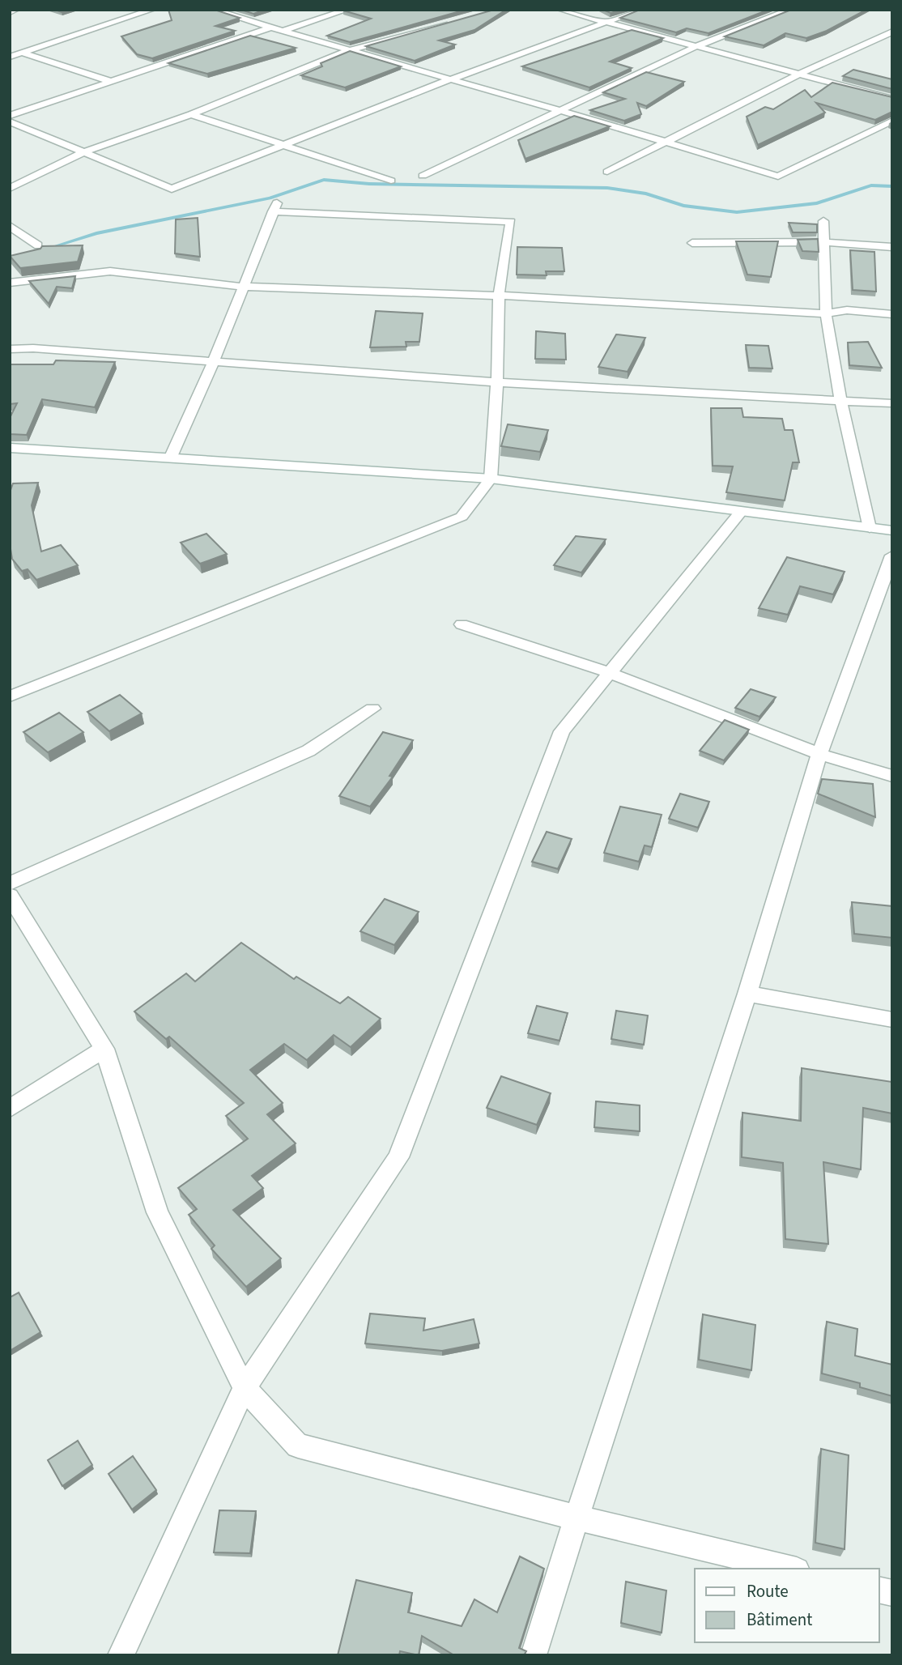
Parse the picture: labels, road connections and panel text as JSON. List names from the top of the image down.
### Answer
{
  "legend": ["Route", "Bâtiment"]
}
